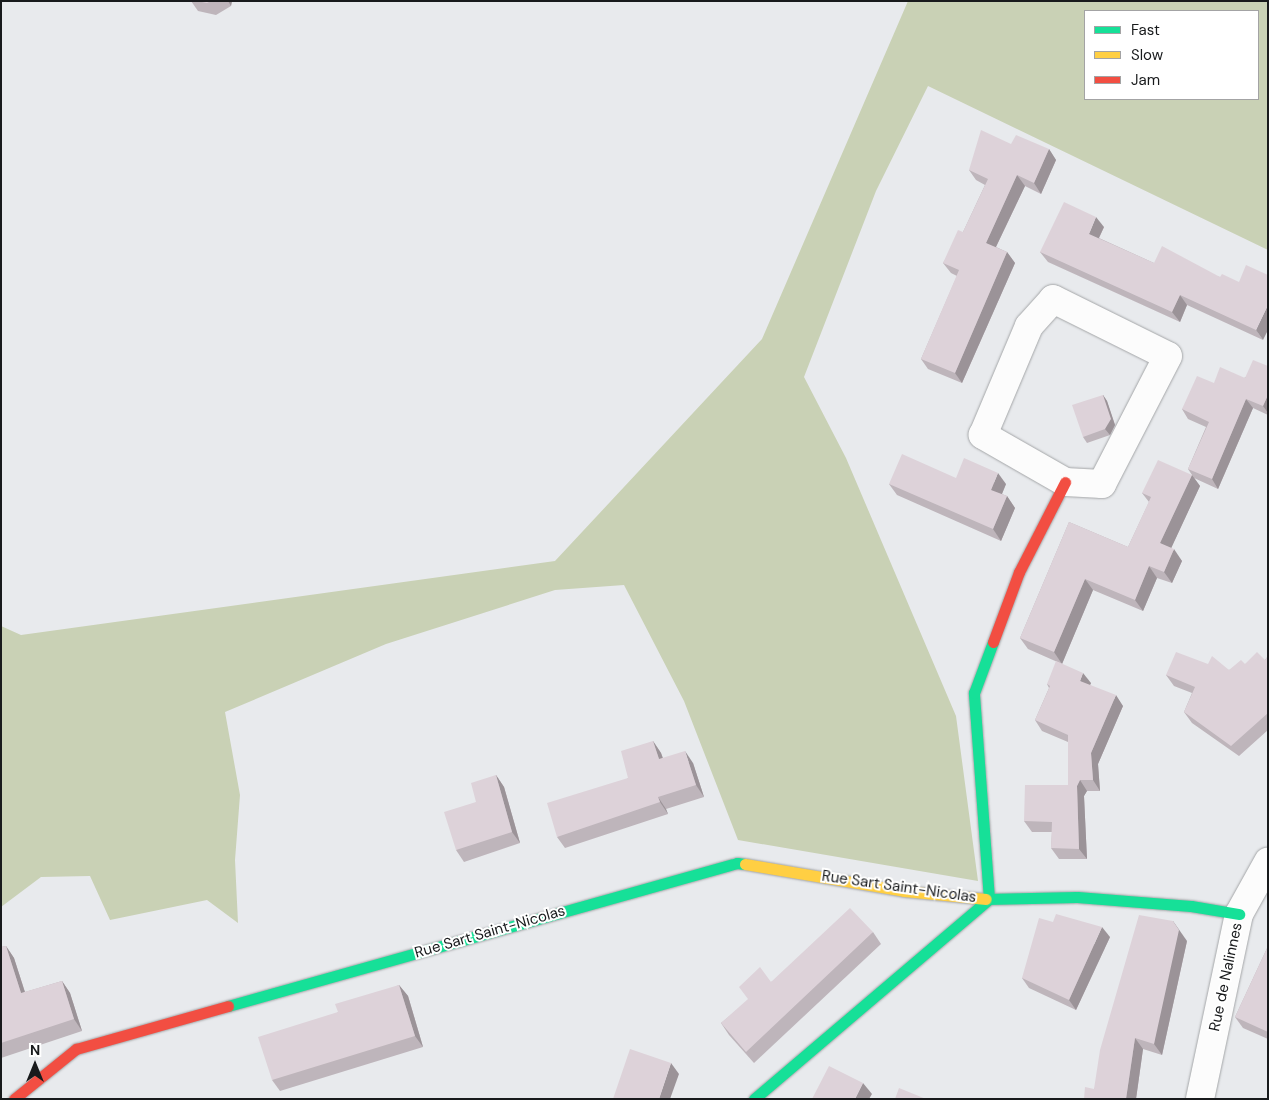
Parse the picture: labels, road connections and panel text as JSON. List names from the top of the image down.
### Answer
{
  "streets": {
    "street": ["Rue Sart Saint-Nicolas", "Rue de Nalinnes"]
  },
  "crossings": [
    ["Rue Sart Saint-Nicolas", "Rue de Nalinnes"]
  ],
  "legend": ["Fast", "Slow", "Jam"],
  "north": "top"
}
